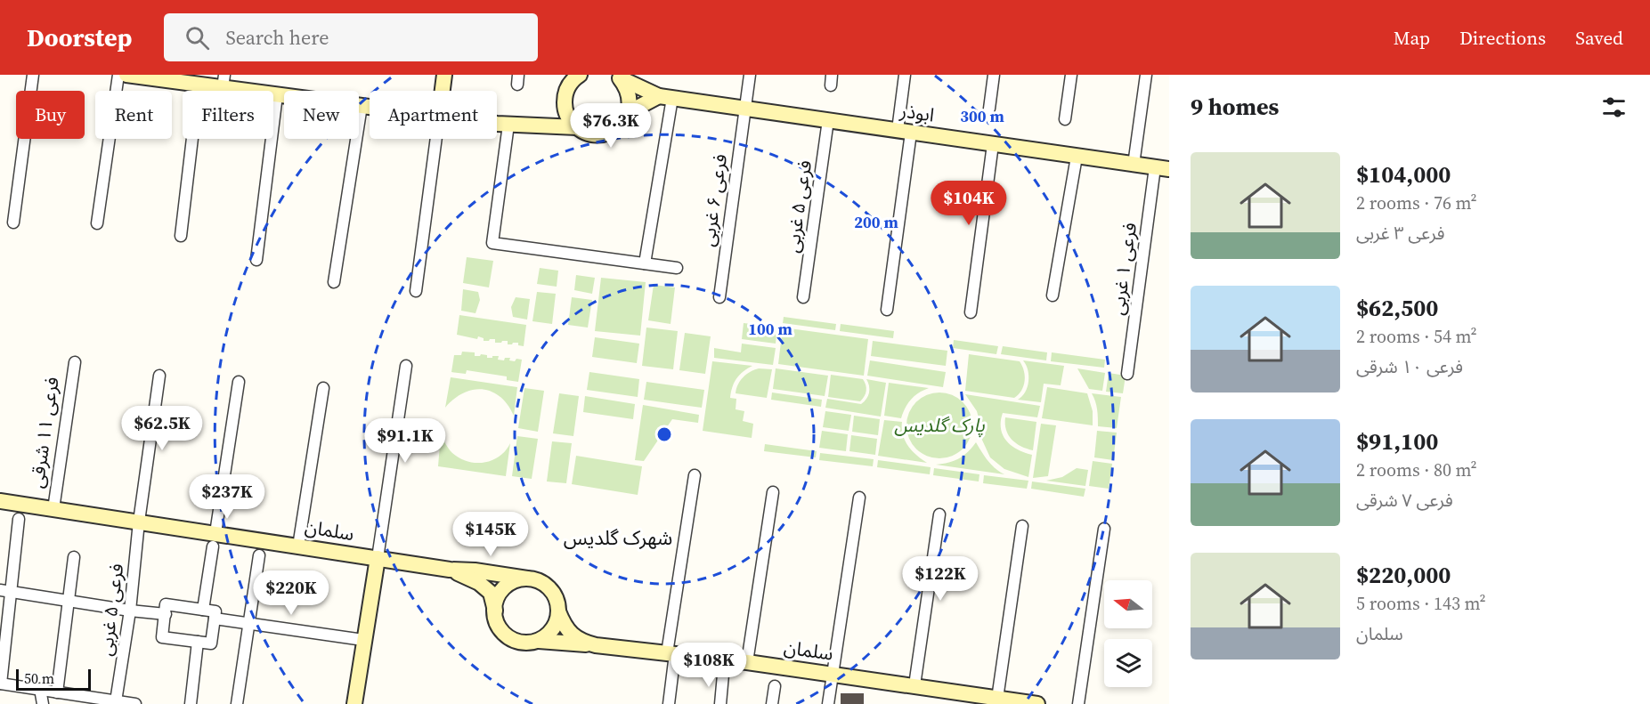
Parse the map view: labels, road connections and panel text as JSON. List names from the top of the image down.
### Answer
{
  "streets": {
    "street": [
      "ابوذر",
      "فرعی ۶ غربی",
      "فرعی ۵ غربی",
      "فرعی ۱ غربی",
      "فرعی ۱۱ شرقی",
      "سلمان"
    ]
  },
  "crossings": [
    ["ابوذر", "فرعی ۶ غربی"],
    ["ابوذر", "فرعی ۵ غربی"],
    ["ابوذر", "فرعی ۱ غربی"],
    ["فرعی ۵ غربی", "سلمان"],
    ["فرعی ۱۱ شرقی", "سلمان"]
  ],
  "districts": ["شهرک گلدیس"],
  "parks": ["پارک گلدیس"],
  "scale_bar": "50 m",
  "north": "left",
  "page": {
    "header": "Doorstep",
    "search": "Search here",
    "nav": ["Map", "Directions", "Saved"],
    "heading": "9 homes",
    "chip": [
      "Buy",
      "Rent",
      "Filters",
      "New",
      "Apartment"
    ],
    "price": [
      "$76.3K",
      "$104K",
      "$62.5K",
      "$91.1K",
      "$237K",
      "$145K",
      "$122K",
      "$220K",
      "$108K"
    ],
    "list": [
      {
        "name": "$104,000",
        "note": "2 rooms · 76 m² · فرعی ۳ غربی"
      },
      {
        "name": "$62,500",
        "note": "2 rooms · 54 m² · فرعی ۱۰ شرقی"
      },
      {
        "name": "$91,100",
        "note": "2 rooms · 80 m² · فرعی ۷ شرقی"
      },
      {
        "name": "$220,000",
        "note": "5 rooms · 143 m² · سلمان"
      }
    ],
    "scale": "50 m"
  },
  "rings": ["300 m", "200 m", "100 m"]
}
